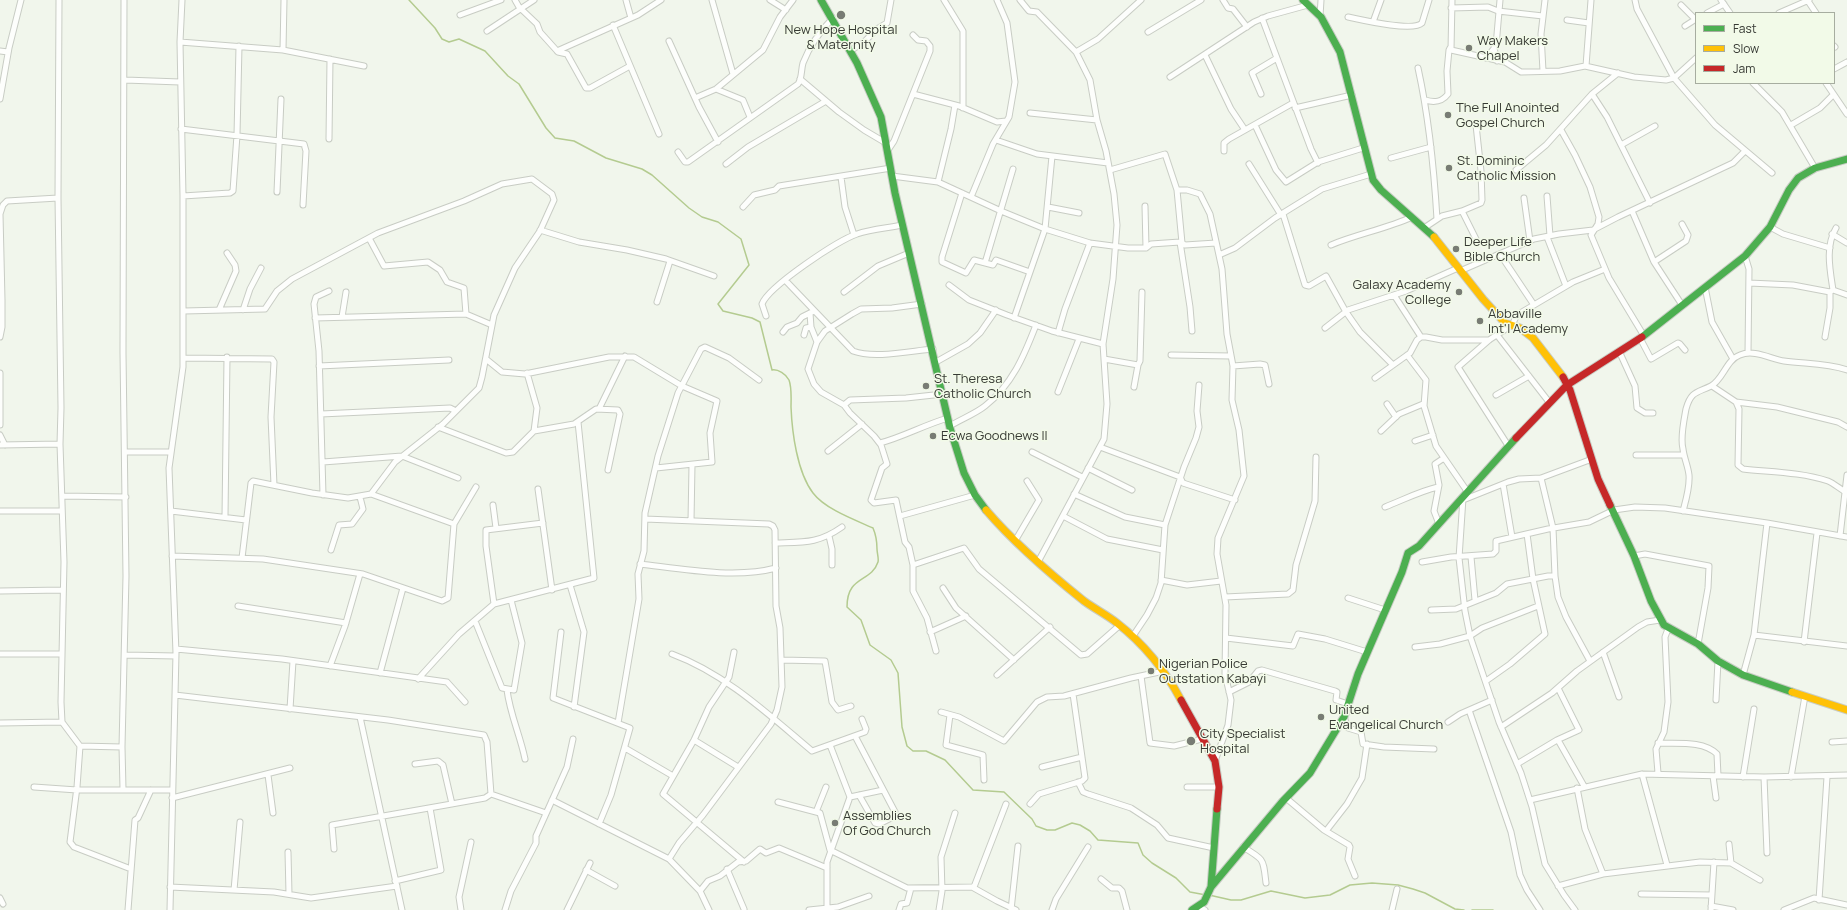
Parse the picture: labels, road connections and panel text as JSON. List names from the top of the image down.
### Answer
{
  "places": [
    "New Hope Hospital & Maternity",
    "Way Makers Chapel",
    "The Full Anointed Gospel Church",
    "St. Dominic Catholic Mission",
    "Deeper Life Bible Church",
    "Galaxy Academy College",
    "Abbaville Int'l Academy",
    "St. Theresa Catholic Church",
    "Ecwa Goodnews II",
    "Nigerian Police Outstation Kabayi",
    "United Evangelical Church",
    "City Specialist Hospital",
    "Assemblies Of God Church"
  ],
  "legend": ["Fast", "Slow", "Jam"]
}
